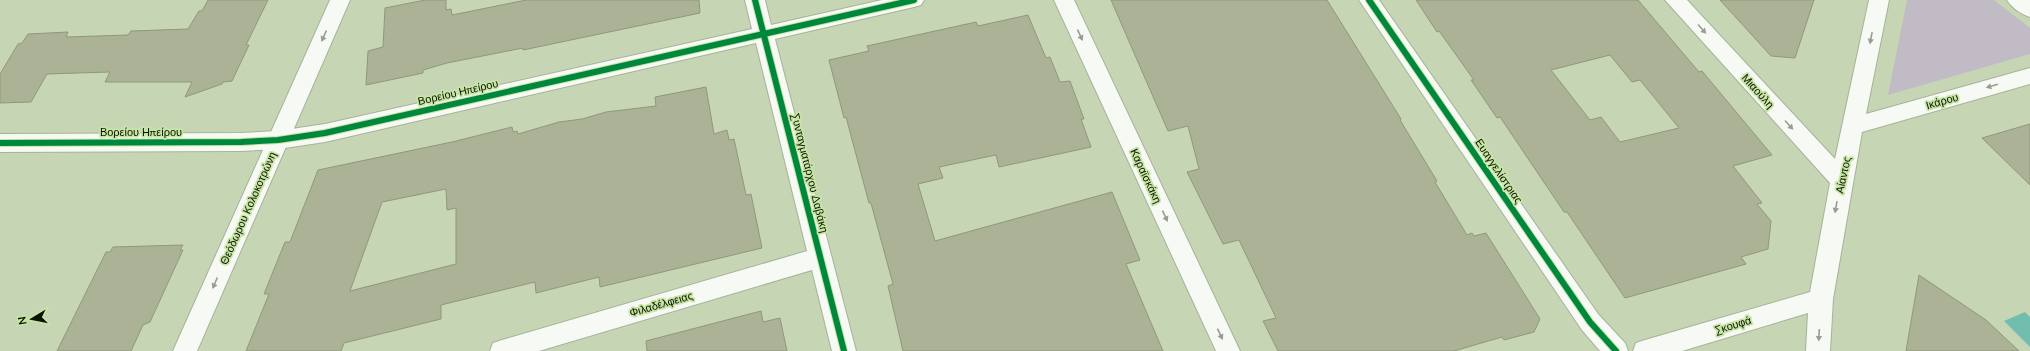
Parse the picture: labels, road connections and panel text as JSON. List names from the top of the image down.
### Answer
{
  "streets": {
    "street": [
      "Μιαούλη",
      "Βορείου Ηπείρου",
      "Ικάρου",
      "Ευαγγελίστριας",
      "Συνταγματάρχου Δαβάκη",
      "Αίαντος",
      "Καραϊσκάκη",
      "Θεόδωρου Κολοκοτρώνη",
      "Φιλαδέλφειας",
      "Σκουφά"
    ]
  },
  "crossings": [
    ["Μιαούλη", "Αίαντος"],
    ["Βορείου Ηπείρου", "Συνταγματάρχου Δαβάκη"],
    ["Βορείου Ηπείρου", "Θεόδωρου Κολοκοτρώνη"],
    ["Ικάρου", "Αίαντος"],
    ["Συνταγματάρχου Δαβάκη", "Φιλαδέλφειας"],
    ["Αίαντος", "Σκουφά"]
  ],
  "one_way": [
    "Μιαούλη",
    "Ικάρου",
    "Αίαντος",
    "Καραϊσκάκη",
    "Θεόδωρου Κολοκοτρώνη"
  ],
  "north": "left"
}
